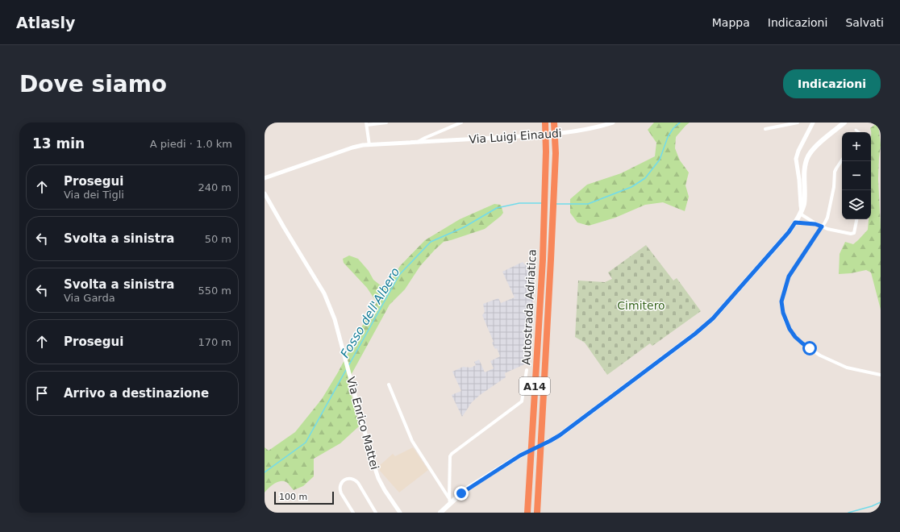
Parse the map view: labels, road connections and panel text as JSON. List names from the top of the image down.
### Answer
{
  "streets": {
    "highway": ["Autostrada Adriatica", "A14"],
    "street": ["Via Luigi Einaudi", "Via Enrico Mattei"]
  },
  "water": ["Fosso dell'Albero"],
  "parks": ["Cimitero"],
  "scale_bar": "100 m",
  "page": {
    "header": "Atlasly",
    "nav": ["Mappa", "Indicazioni", "Salvati"],
    "buttons": "Indicazioni",
    "title": "Dove siamo",
    "heading": ["13 min", "A piedi · 1.0 km"],
    "map_buttons": ["+", "−"],
    "list": [
      ["Prosegui", "Via dei Tigli", "240 m"],
      ["Svolta a sinistra", "50 m"],
      ["Svolta a sinistra", "Via Garda", "550 m"],
      ["Prosegui", "170 m"],
      "Arrivo a destinazione"
    ],
    "scale": "100 m"
  }
}
